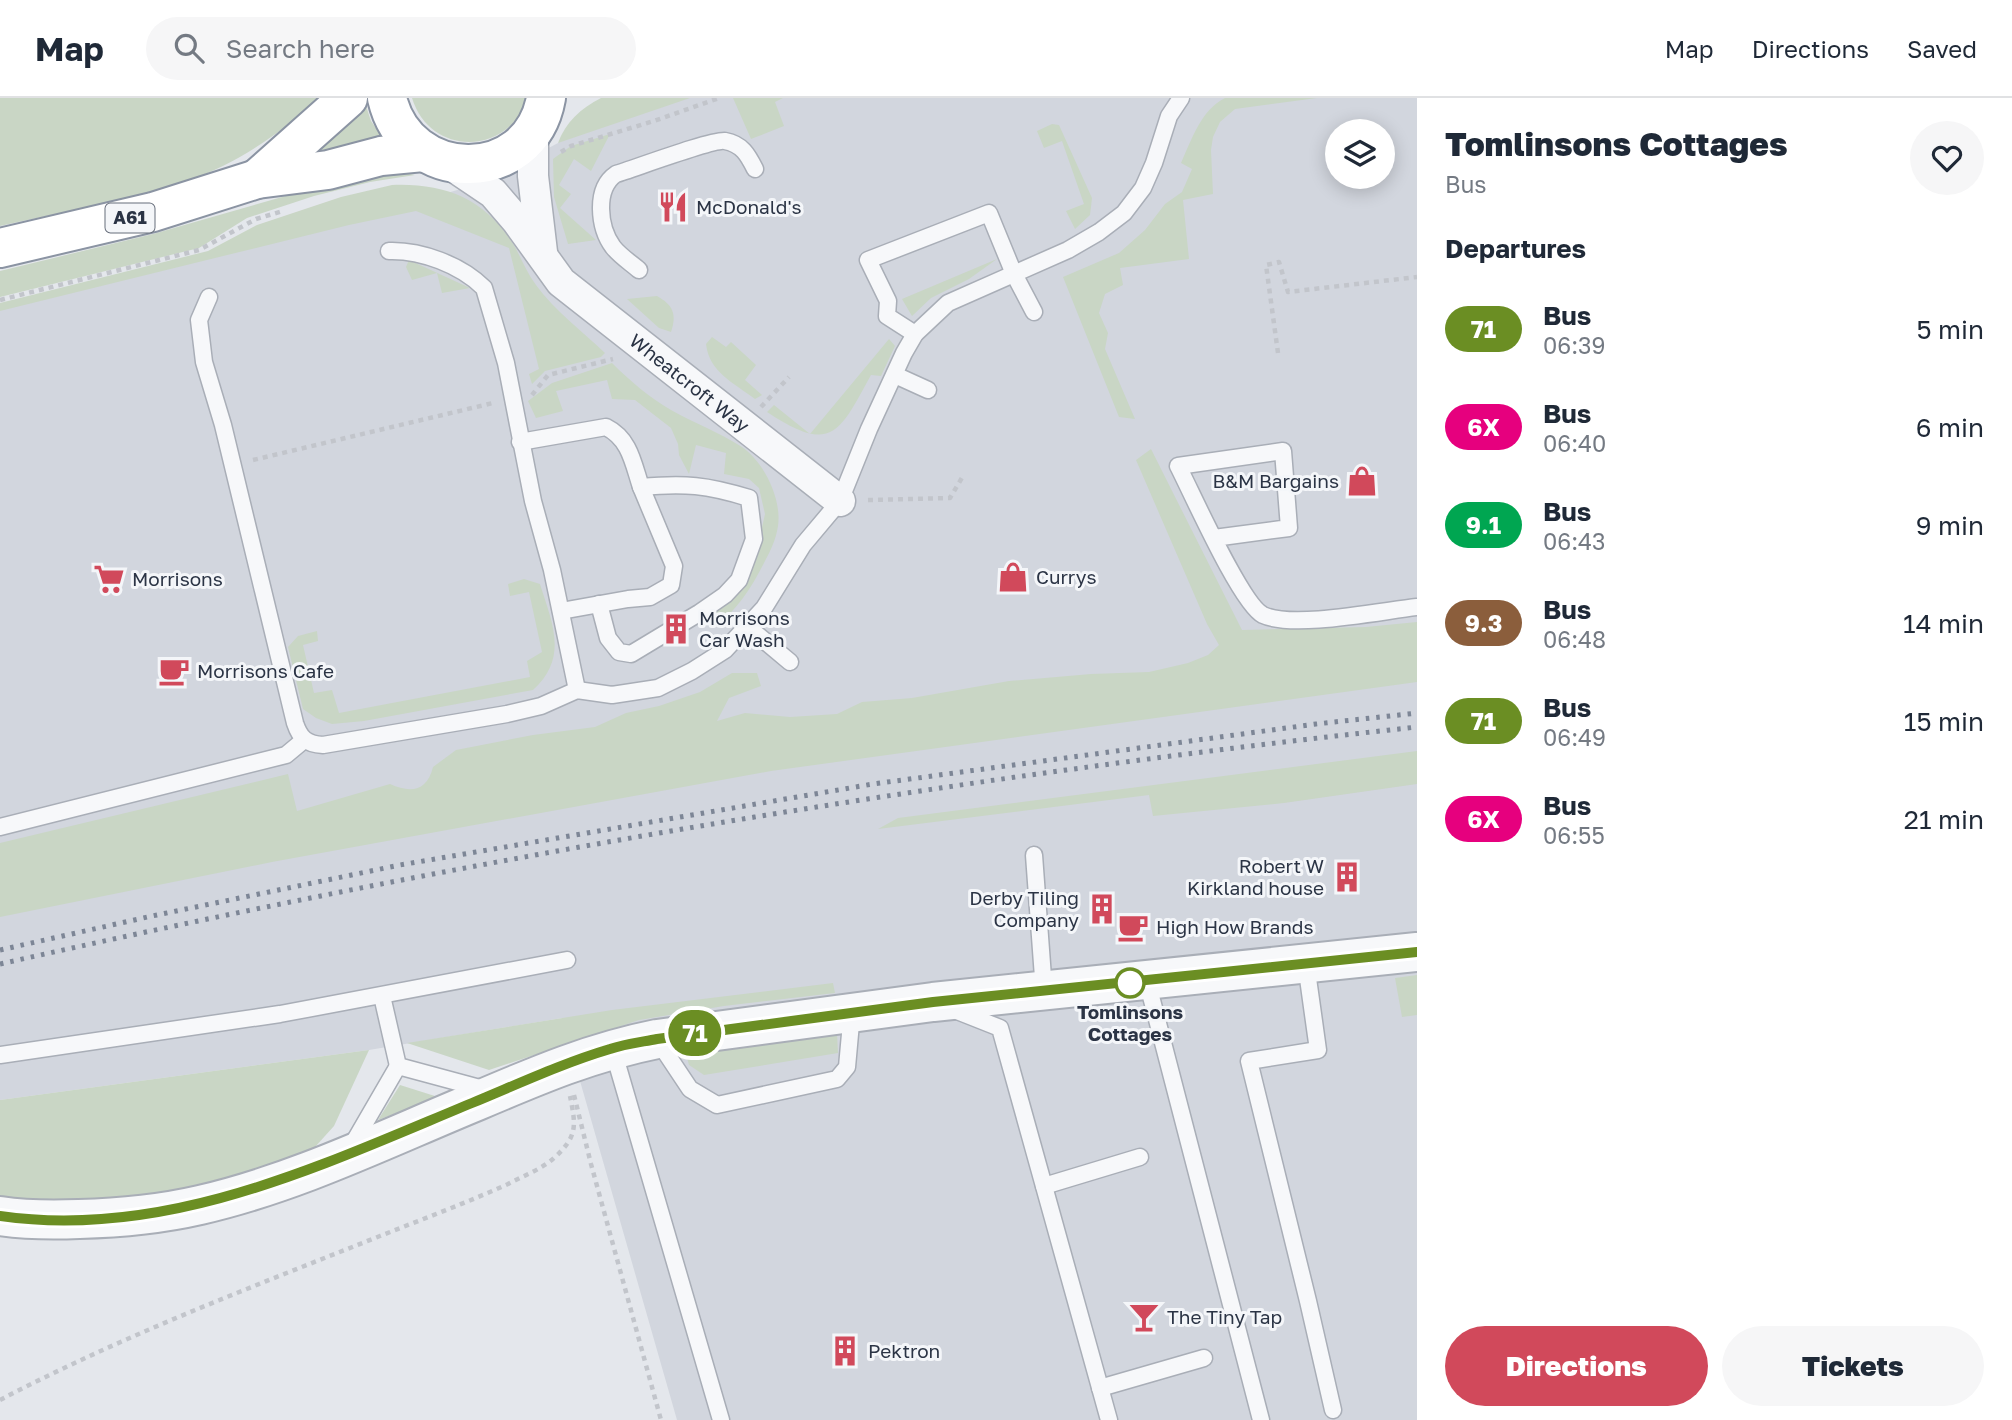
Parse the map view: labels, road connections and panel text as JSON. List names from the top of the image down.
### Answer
{
  "streets": {
    "highway": ["A61"],
    "street": ["Wheatcroft Way"]
  },
  "crossings": [
    ["A61", "Wheatcroft Way"]
  ],
  "places": {
    "restaurant": ["McDonald's"],
    "shop": ["B&M Bargains", "Currys"],
    "supermarket": ["Morrisons"],
    "building": [
      "Morrisons Car Wash",
      "Robert W Kirkland house",
      "Derby Tiling Company",
      "Pektron"
    ],
    "cafe": ["Morrisons Cafe", "High How Brands"],
    "other": ["Tomlinsons Cottages"],
    "bar": ["The Tiny Tap"]
  },
  "lines": ["bus line 71"],
  "page": {
    "header": "Map",
    "search": "Search here",
    "nav": ["Map", "Directions", "Saved"],
    "on_map": "71",
    "heading": [
      ["Tomlinsons Cottages", "Bus"],
      "Departures"
    ],
    "list": [
      {
        "mark": "71",
        "name": "Bus",
        "note": "06:39",
        "value": "5 min"
      },
      {
        "mark": "6X",
        "name": "Bus",
        "note": "06:40",
        "value": "6 min"
      },
      {
        "mark": "9.1",
        "name": "Bus",
        "note": "06:43",
        "value": "9 min"
      },
      {
        "mark": "9.3",
        "name": "Bus",
        "note": "06:48",
        "value": "14 min"
      },
      {
        "mark": "71",
        "name": "Bus",
        "note": "06:49",
        "value": "15 min"
      },
      {
        "mark": "6X",
        "name": "Bus",
        "note": "06:55",
        "value": "21 min"
      }
    ],
    "buttons": ["Directions", "Tickets"]
  }
}
